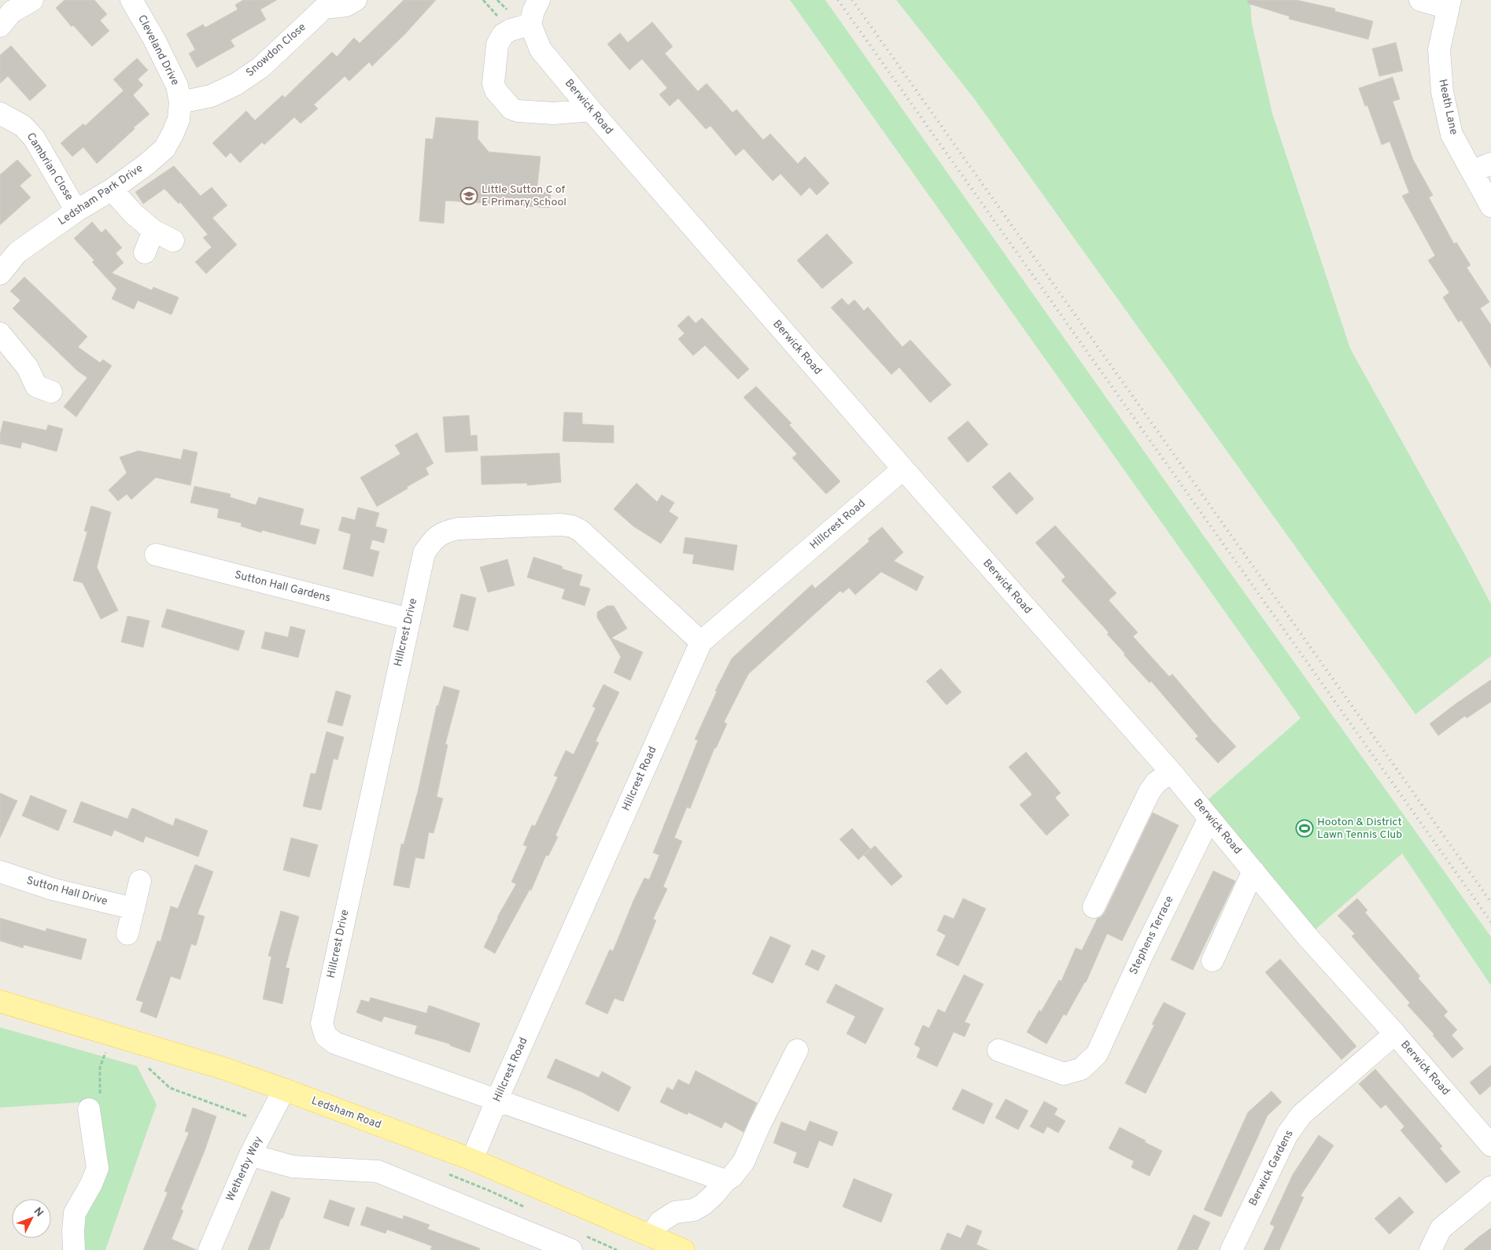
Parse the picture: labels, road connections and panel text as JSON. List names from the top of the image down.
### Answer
{
  "streets": {
    "main road": ["Ledsham Road"],
    "street": [
      "Cleveland Drive",
      "Snowdon Close",
      "Berwick Road",
      "Heath Lane",
      "Cambrian Close",
      "Ledsham Park Drive",
      "Hillcrest Road",
      "Sutton Hall Gardens",
      "Hillcrest Drive",
      "Sutton Hall Drive",
      "Stephens Terrace",
      "Berwick Gardens",
      "Wetherby Way"
    ]
  },
  "crossings": [
    ["Cleveland Drive", "Snowdon Close"],
    ["Cleveland Drive", "Ledsham Park Drive"],
    ["Snowdon Close", "Ledsham Park Drive"],
    ["Berwick Road", "Hillcrest Road"],
    ["Berwick Road", "Stephens Terrace"],
    ["Berwick Road", "Berwick Gardens"],
    ["Cambrian Close", "Ledsham Park Drive"],
    ["Hillcrest Road", "Hillcrest Drive"],
    ["Hillcrest Road", "Ledsham Road"],
    ["Sutton Hall Gardens", "Hillcrest Drive"],
    ["Ledsham Road", "Wetherby Way"]
  ],
  "places": {
    "school or university": ["Little Sutton C of E Primary School"],
    "sports": ["Hooton & District Lawn Tennis Club"]
  },
  "north": "top right"
}
